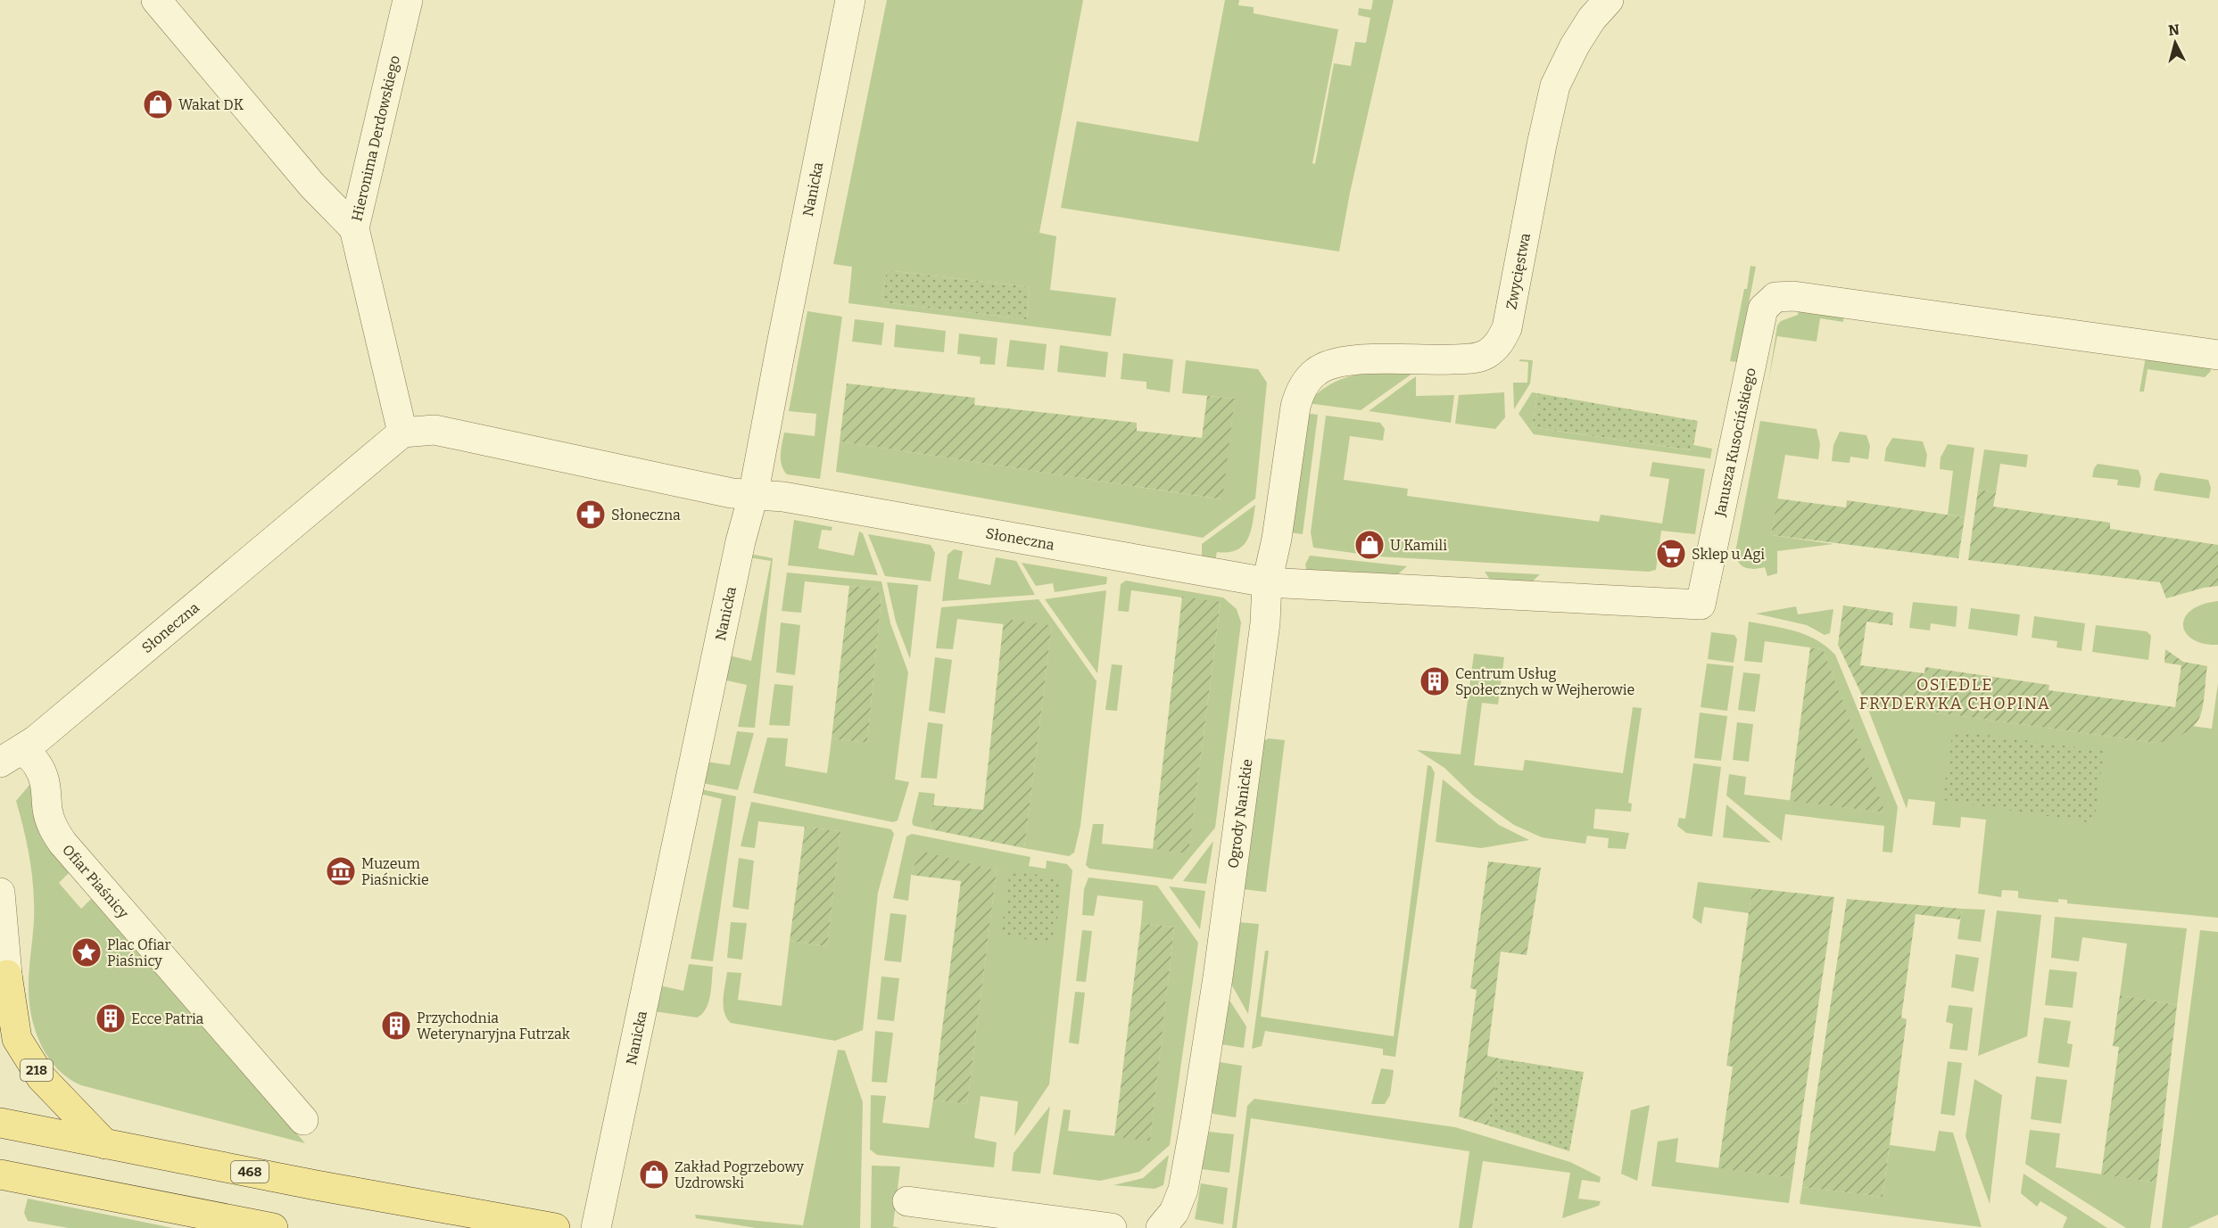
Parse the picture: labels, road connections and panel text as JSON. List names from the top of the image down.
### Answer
{
  "streets": {
    "main road": ["218", "468"],
    "street": [
      "Hieronima Derdowskiego",
      "Nanicka",
      "Zwycięstwa",
      "Janusza Kusocińskiego",
      "Słoneczna",
      "Ogrody Nanickie",
      "Ofiar Piaśnicy"
    ]
  },
  "crossings": [
    ["Hieronima Derdowskiego", "Słoneczna"],
    ["Nanicka", "Słoneczna"],
    ["Zwycięstwa", "Ogrody Nanickie"],
    ["Janusza Kusocińskiego", "Słoneczna"],
    ["Janusza Kusocińskiego", "Ogrody Nanickie"],
    ["Słoneczna", "Ogrody Nanickie"],
    ["Słoneczna", "Ofiar Piaśnicy"],
    ["218", "468"]
  ],
  "districts": ["OSIEDLE FRYDERYKA CHOPINA"],
  "places": {
    "shop": ["Wakat DK", "U Kamili", "Zakład Pogrzebowy Uzdrowski"],
    "pharmacy": ["Słoneczna"],
    "supermarket": ["Sklep u Agi"],
    "building": ["Centrum Usług Społecznych w Wejherowie", "Ecce Patria", "Przychodnia Weterynaryjna Futrzak"],
    "museum": ["Muzeum Piaśnickie"],
    "place": ["Plac Ofiar Piaśnicy"]
  },
  "north": "top"
}
